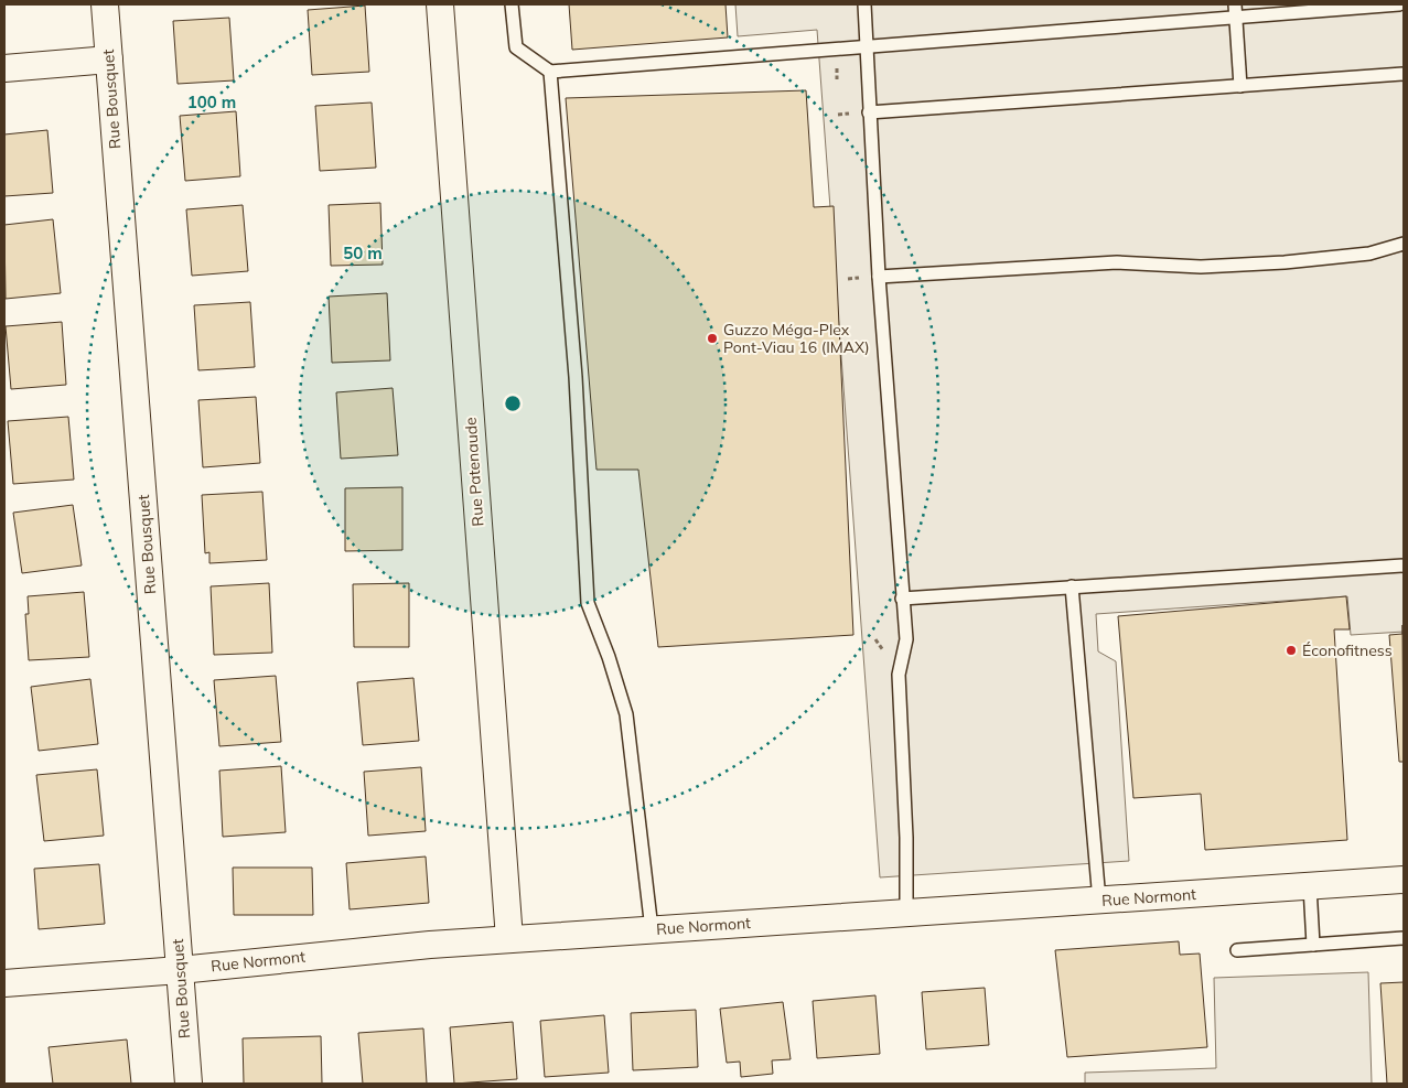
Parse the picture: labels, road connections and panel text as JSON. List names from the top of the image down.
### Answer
{
  "streets": {
    "street": ["Rue Bousquet", "Rue Patenaude", "Rue Normont"]
  },
  "crossings": [
    ["Rue Bousquet", "Rue Normont"],
    ["Rue Patenaude", "Rue Normont"]
  ],
  "places": ["Guzzo Méga-Plex Pont-Viau 16 (IMAX)", "Éconofitness"],
  "rings": ["100 m", "50 m"]
}
